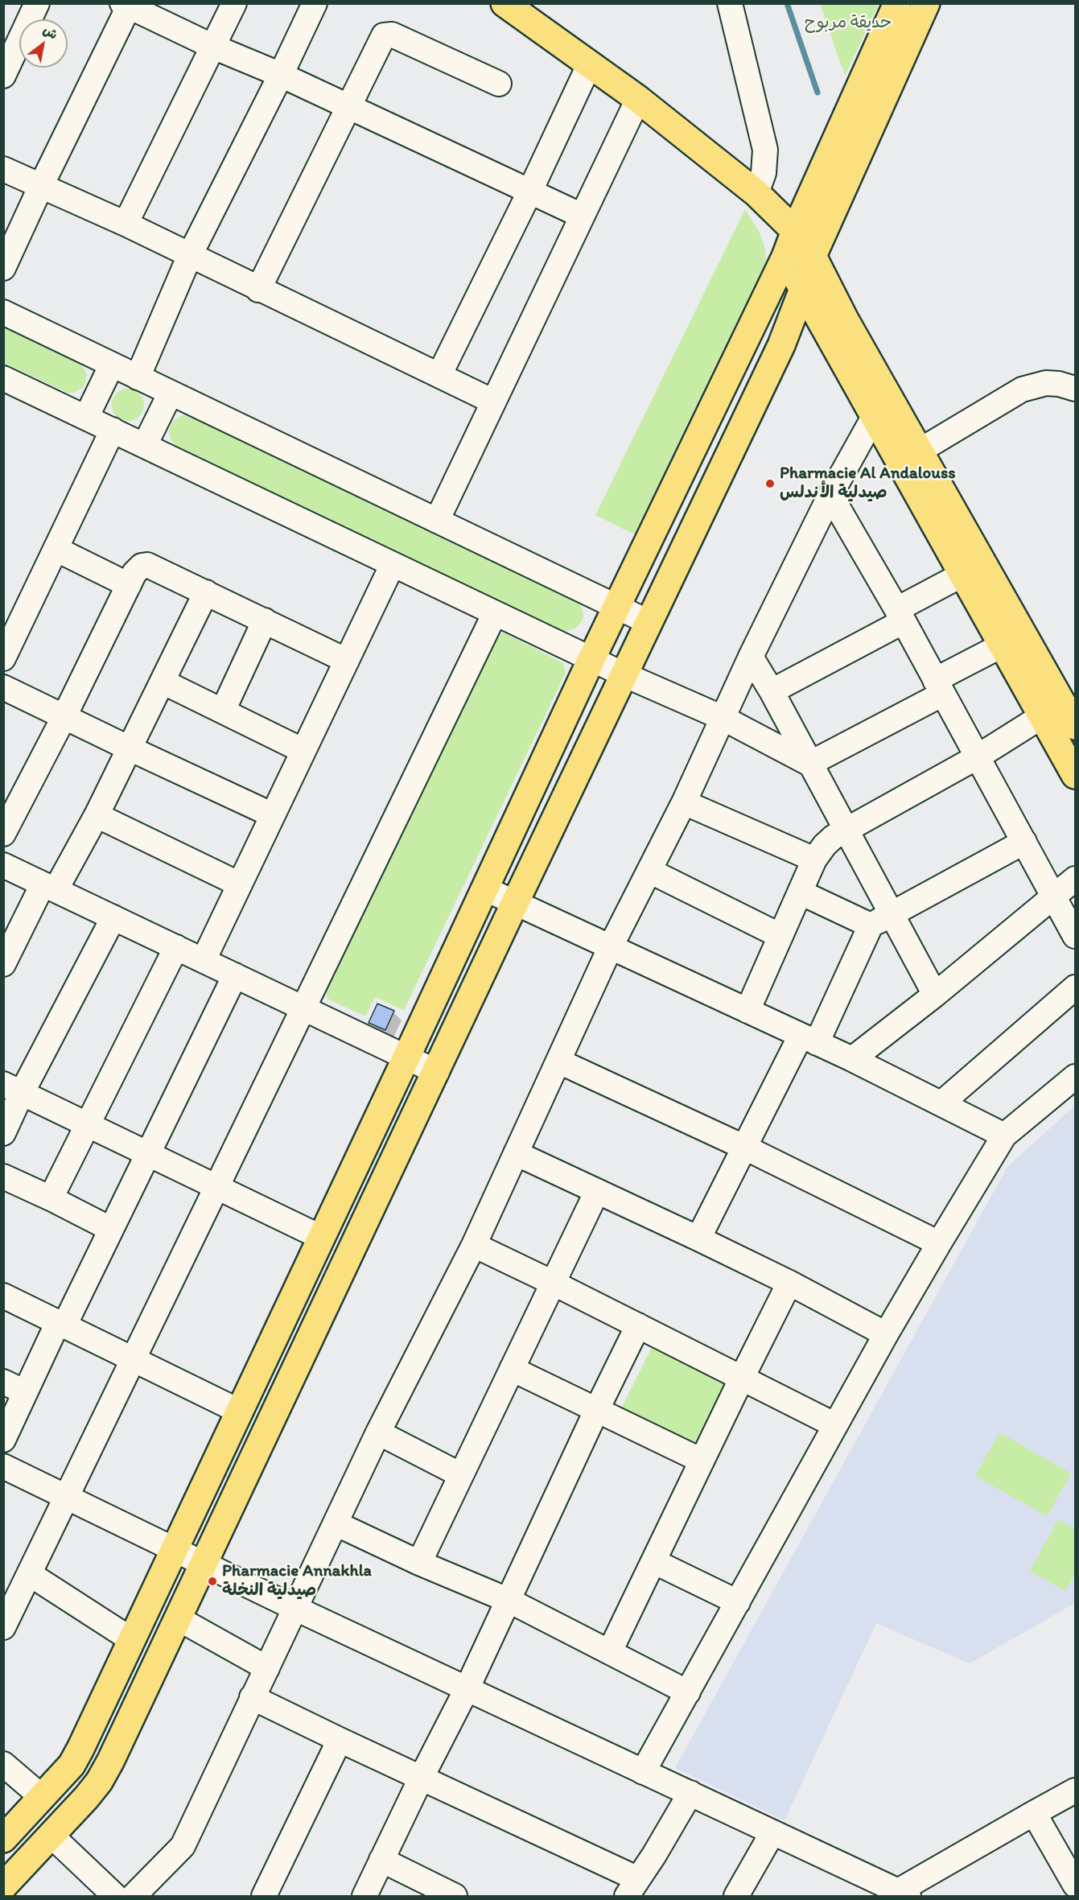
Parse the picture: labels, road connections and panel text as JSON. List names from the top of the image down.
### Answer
{
  "parks": ["حديقة مربوح"],
  "places": ["Pharmacie Al Andalouss صيدلية الأندلس", "Pharmacie Annakhla صيدلية النخلة"],
  "north": "top right"
}
